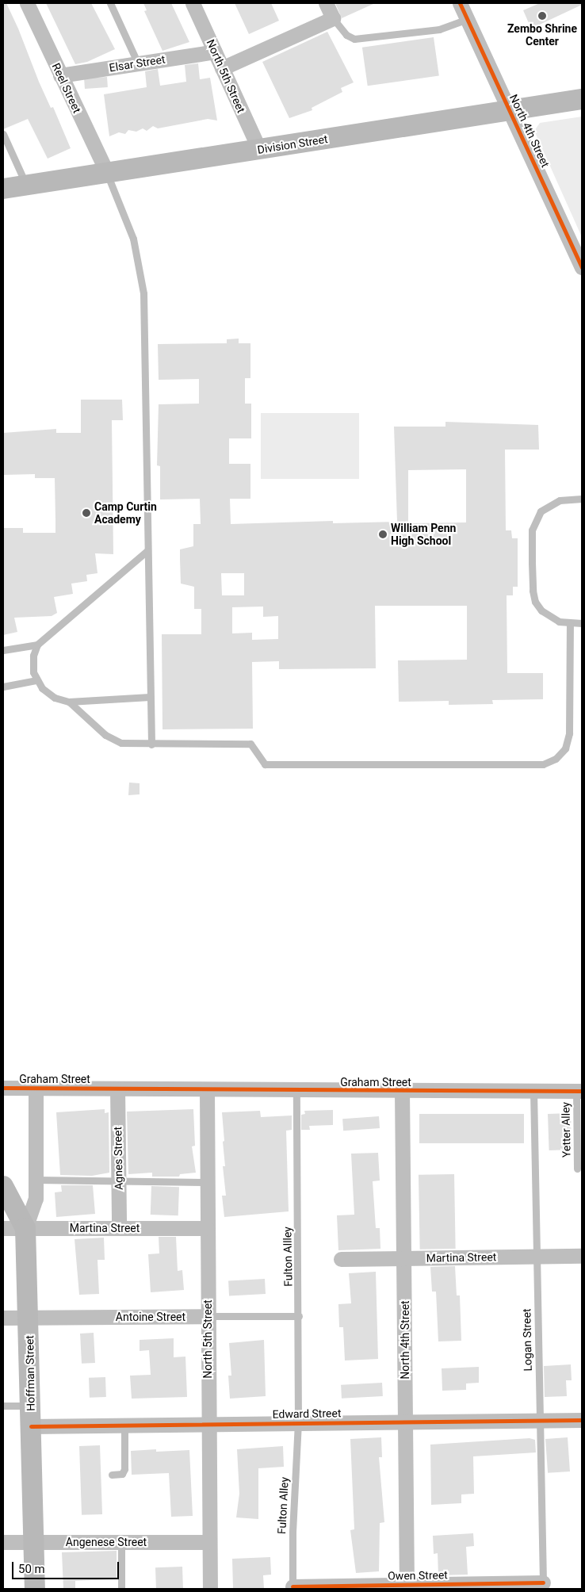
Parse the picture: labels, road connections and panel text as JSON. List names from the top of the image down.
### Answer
{
  "streets": {
    "main road": ["Division Street", "Hoffman Street"],
    "street": [
      "Elsar Street",
      "North 5th Street",
      "Reel Street",
      "North 4th Street",
      "Graham Street",
      "Agnes Street",
      "Martina Street",
      "Antoine Street",
      "Edward Street",
      "Angenese Street",
      "Owen Street"
    ],
    "lane": [
      "Yetter Alley",
      "Fulton Allley",
      "Logan Street",
      "Fulton Alley"
    ]
  },
  "crossings": [
    ["Elsar Street", "North 5th Street"],
    ["Elsar Street", "Reel Street"],
    ["North 5th Street", "Division Street"],
    ["North 5th Street", "Graham Street"],
    ["North 5th Street", "Martina Street"],
    ["North 5th Street", "Antoine Street"],
    ["North 5th Street", "Edward Street"],
    ["North 5th Street", "Angenese Street"],
    ["Reel Street", "Division Street"],
    ["North 4th Street", "Division Street"],
    ["North 4th Street", "Graham Street"],
    ["North 4th Street", "Martina Street"],
    ["North 4th Street", "Edward Street"],
    ["North 4th Street", "Owen Street"],
    ["Graham Street", "Yetter Alley"],
    ["Graham Street", "Agnes Street"],
    ["Graham Street", "Fulton Allley"],
    ["Graham Street", "Logan Street"],
    ["Graham Street", "Hoffman Street"],
    ["Agnes Street", "Martina Street"],
    ["Martina Street", "Logan Street"],
    ["Martina Street", "Hoffman Street"],
    ["Fulton Allley", "Antoine Street"],
    ["Fulton Allley", "Edward Street"],
    ["Fulton Allley", "Fulton Alley"],
    ["Antoine Street", "Hoffman Street"],
    ["Logan Street", "Edward Street"],
    ["Logan Street", "Owen Street"],
    ["Hoffman Street", "Edward Street"],
    ["Hoffman Street", "Angenese Street"],
    ["Edward Street", "Fulton Alley"],
    ["Fulton Alley", "Owen Street"]
  ],
  "places": ["Zembo Shrine Center", "Camp Curtin Academy", "William Penn High School"],
  "scale_bar": "50 m"
}
